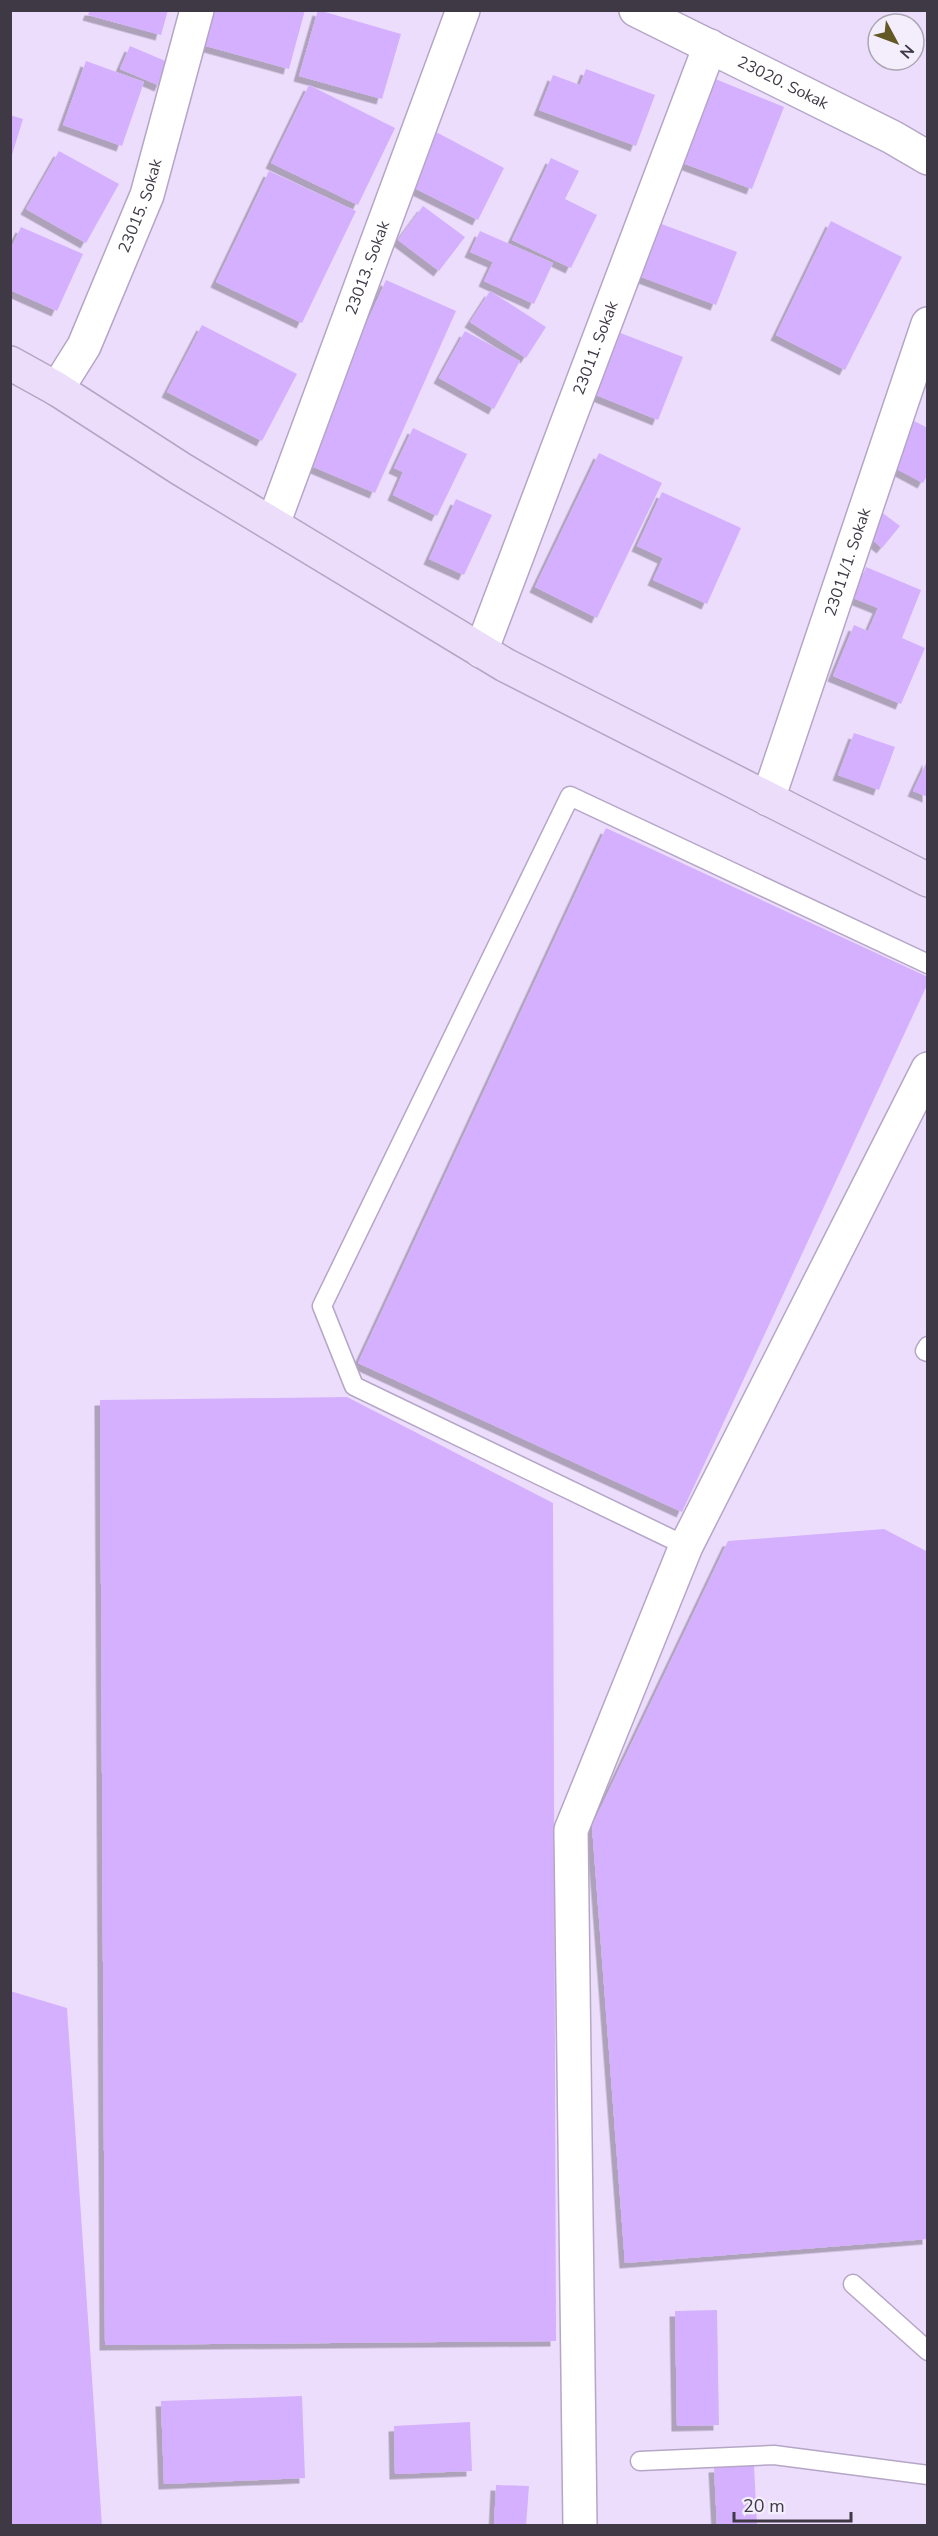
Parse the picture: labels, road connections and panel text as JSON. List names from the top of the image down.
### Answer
{
  "streets": {
    "street": [
      "23020. Sokak",
      "23015. Sokak",
      "23013. Sokak",
      "23011. Sokak",
      "23011/1. Sokak"
    ]
  },
  "crossings": [
    ["23020. Sokak", "23011. Sokak"]
  ],
  "scale_bar": "20 m",
  "north": "bottom right"
}
